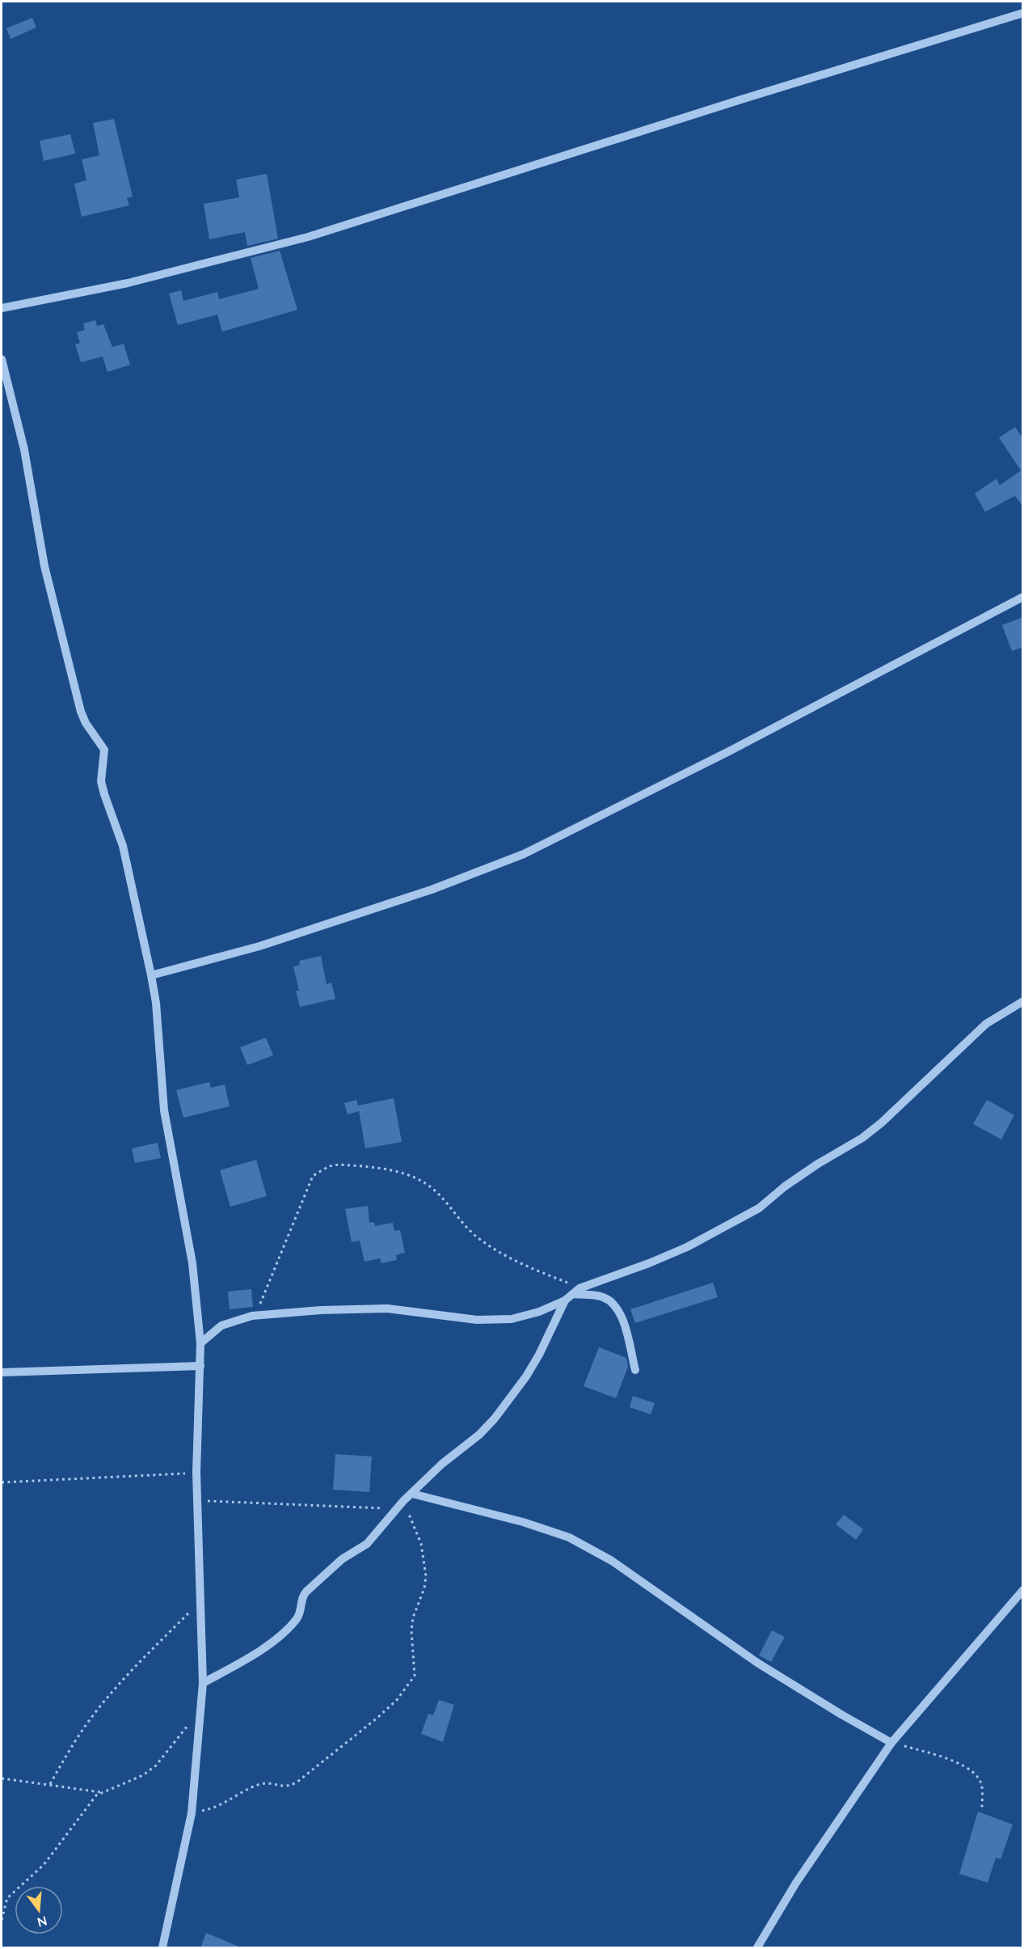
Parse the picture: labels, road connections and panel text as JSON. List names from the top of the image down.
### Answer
{
  "north": "bottom"
}
